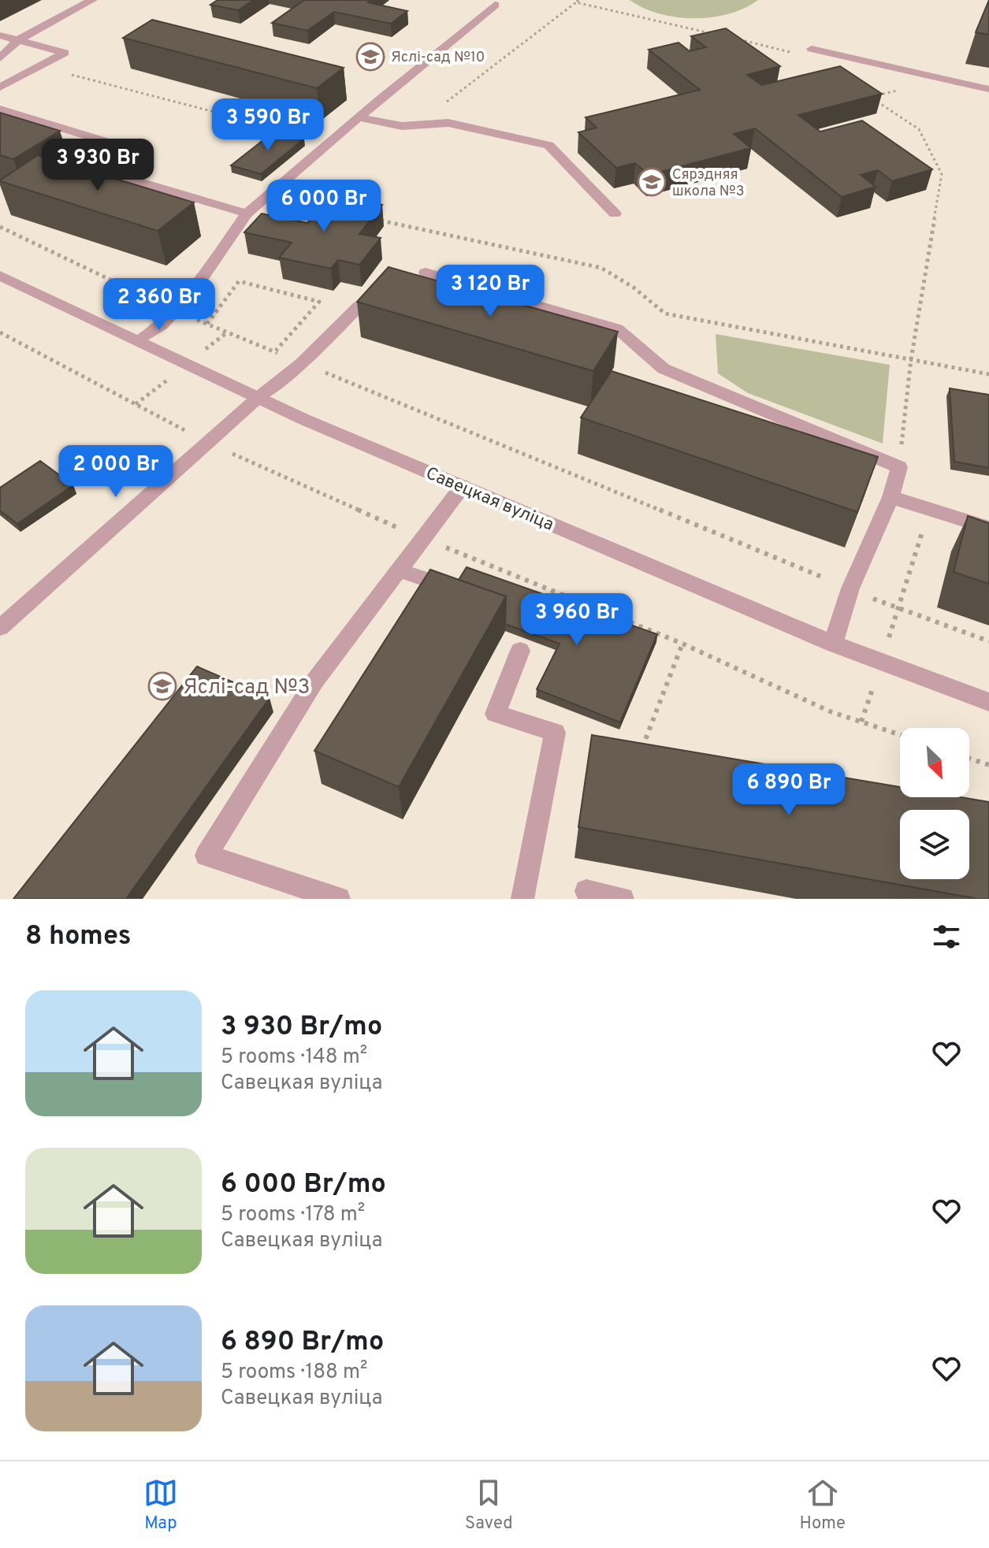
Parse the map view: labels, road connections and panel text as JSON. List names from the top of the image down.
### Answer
{
  "streets": {
    "street": ["Савецкая вуліца"]
  },
  "places": {
    "school or university": ["Яслі-сад №10", "Сярэдняя школа №3", "Яслі-сад №3"]
  },
  "north": "bottom right",
  "page": {
    "price": [
      "3 590 Br",
      "3 930 Br",
      "6 000 Br",
      "3 120 Br",
      "2 360 Br",
      "2 000 Br",
      "3 960 Br",
      "6 890 Br"
    ],
    "heading": "8 homes",
    "list": [
      {
        "name": "3 930 Br/mo",
        "note": "5 rooms · 148 m² · Савецкая вуліца"
      },
      {
        "name": "6 000 Br/mo",
        "note": "5 rooms · 178 m² · Савецкая вуліца"
      },
      {
        "name": "6 890 Br/mo",
        "note": "5 rooms · 188 m² · Савецкая вуліца"
      }
    ],
    "tabs": ["Map", "Saved", "Home"]
  }
}
